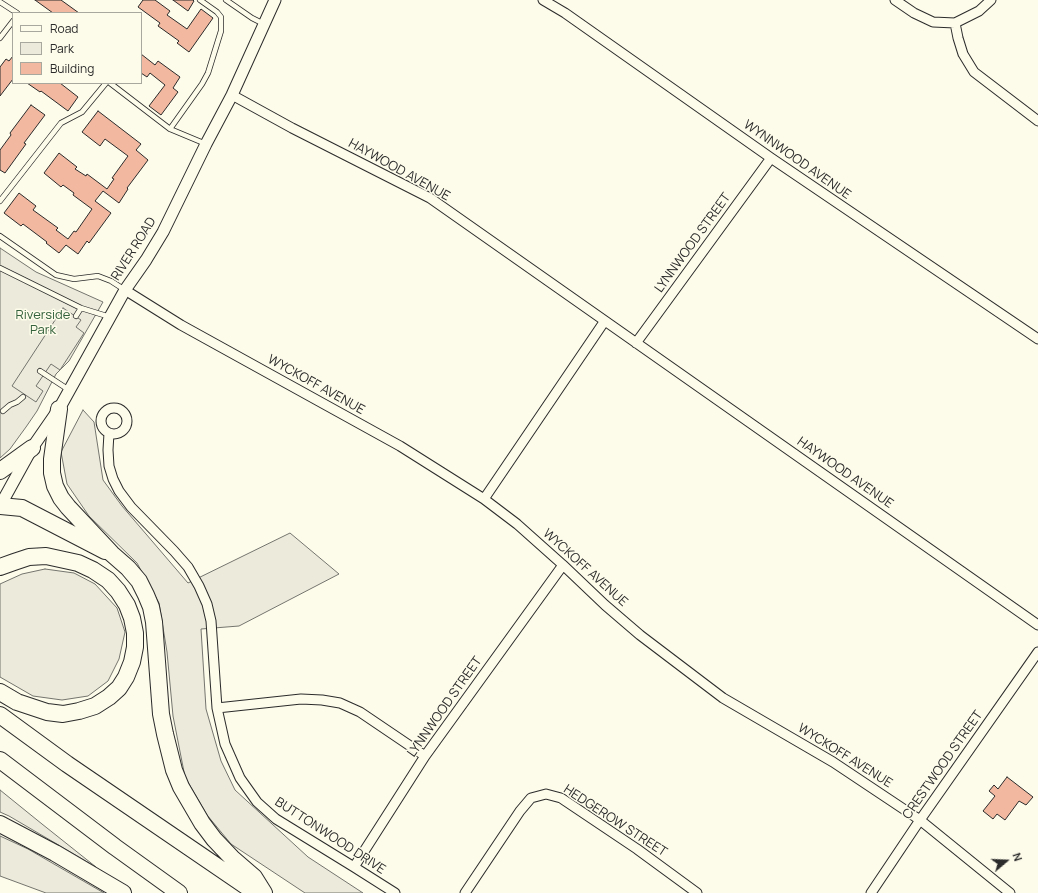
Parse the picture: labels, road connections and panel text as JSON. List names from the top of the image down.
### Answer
{
  "streets": {
    "street": [
      "WYNNWOOD AVENUE",
      "HAYWOOD AVENUE",
      "LYNNWOOD STREET",
      "RIVER ROAD",
      "WYCKOFF AVENUE",
      "CRESTWOOD STREET",
      "HEDGEROW STREET",
      "BUTTONWOOD DRIVE"
    ]
  },
  "crossings": [
    ["WYNNWOOD AVENUE", "LYNNWOOD STREET"],
    ["HAYWOOD AVENUE", "LYNNWOOD STREET"],
    ["HAYWOOD AVENUE", "RIVER ROAD"],
    ["LYNNWOOD STREET", "WYCKOFF AVENUE"],
    ["LYNNWOOD STREET", "BUTTONWOOD DRIVE"],
    ["RIVER ROAD", "WYCKOFF AVENUE"],
    ["WYCKOFF AVENUE", "CRESTWOOD STREET"]
  ],
  "parks": ["Riverside Park"],
  "legend": ["Road", "Park", "Building"],
  "north": "right"
}
